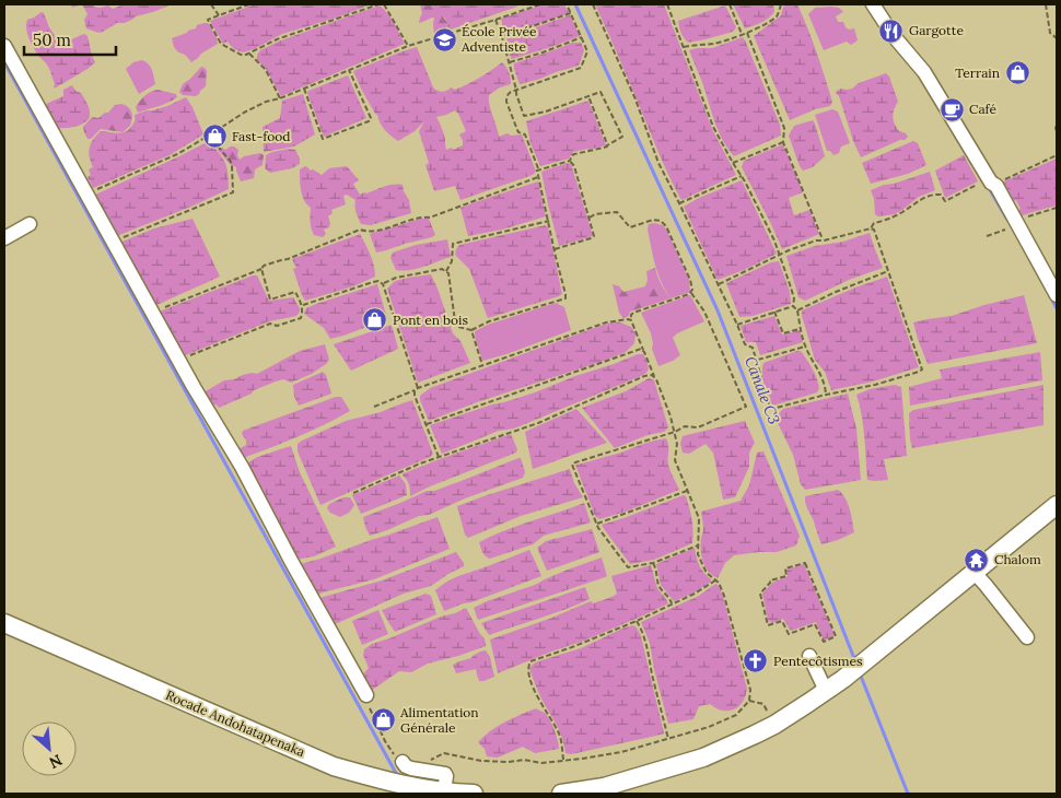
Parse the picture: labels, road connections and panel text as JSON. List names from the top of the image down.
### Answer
{
  "streets": {
    "main road": ["Rocade Andohatapenaka"]
  },
  "water": ["Canale C3"],
  "places": {
    "restaurant": ["Gargotte"],
    "school or university": ["École Privée Adventiste"],
    "shop": [
      "Terrain",
      "Fast-food",
      "Pont en bois",
      "Alimentation Générale"
    ],
    "cafe": ["Café"],
    "temple": ["Chalom"],
    "church": ["Pentecôtismes"]
  },
  "scale_bar": "50 m",
  "north": "bottom right"
}
